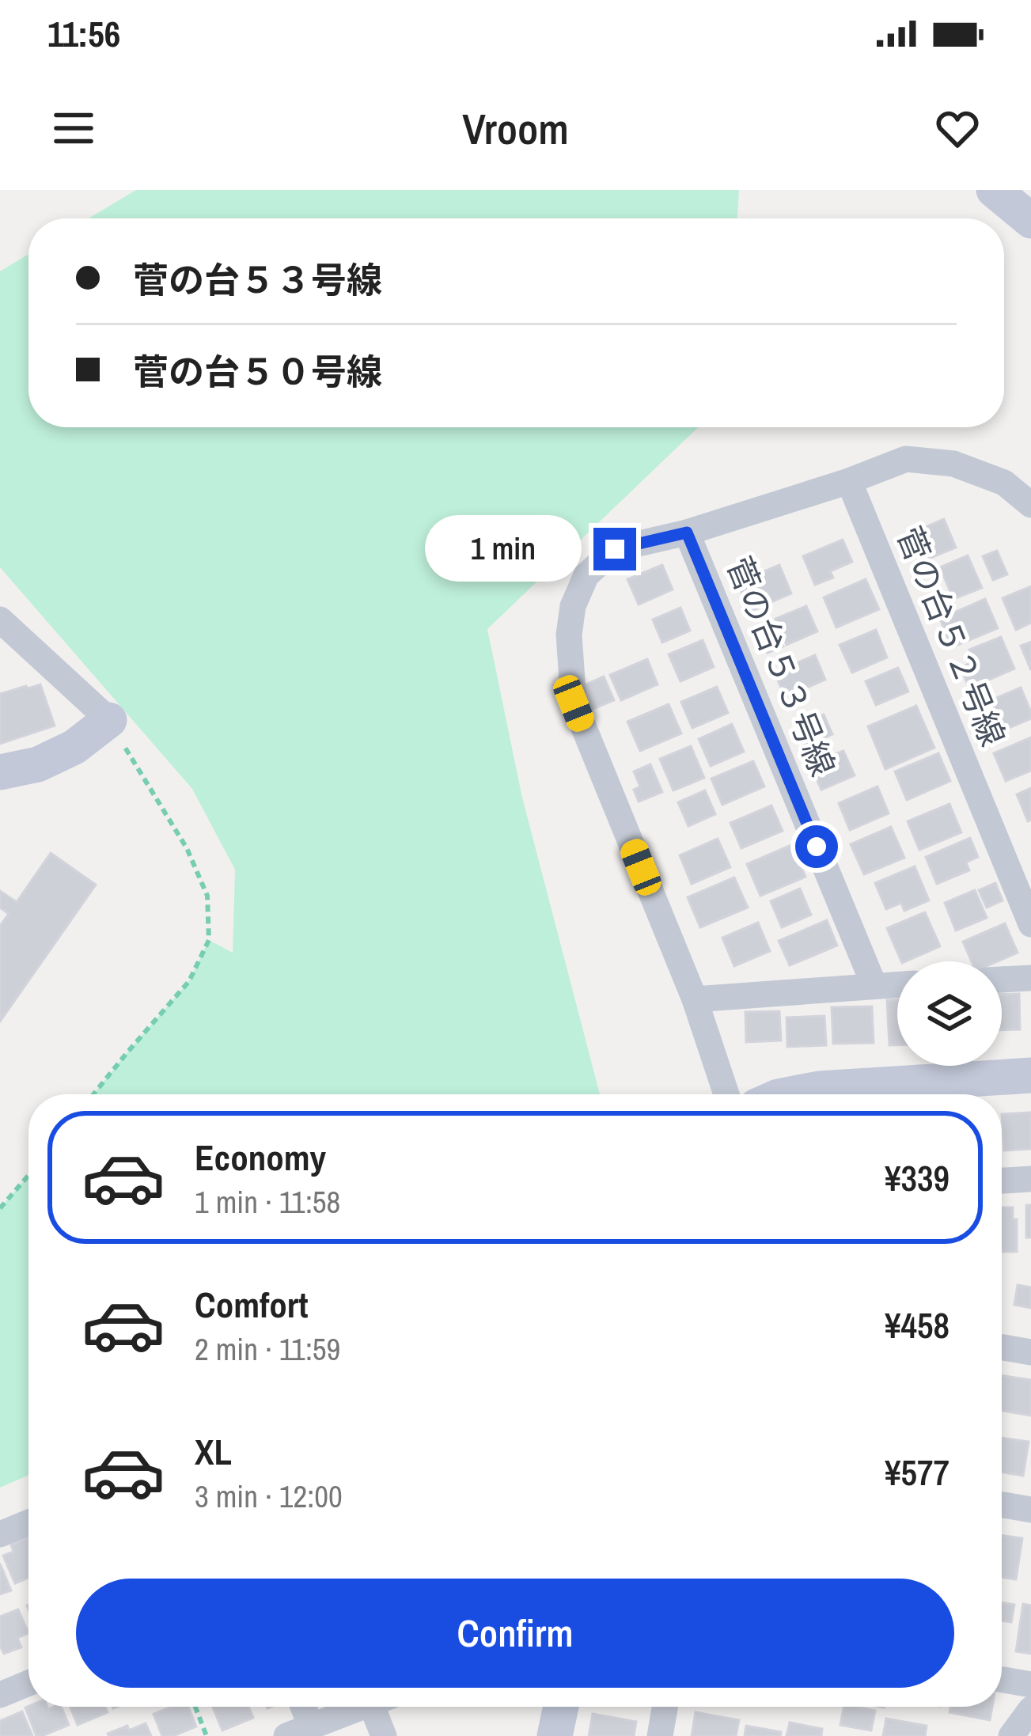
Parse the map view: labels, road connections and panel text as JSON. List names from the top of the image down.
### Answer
{
  "streets": {
    "street": ["菅の台５２号線", "菅の台５３号線"]
  },
  "page": {
    "status": "11:56",
    "header": "Vroom",
    "banner": ["菅の台５３号線", "菅の台５０号線"],
    "bubble": "1 min",
    "list": [
      {
        "name": "Economy",
        "note": "1 min · 11:58",
        "value": "¥339"
      },
      {
        "name": "Comfort",
        "note": "2 min · 11:59",
        "value": "¥458"
      },
      {
        "name": "XL",
        "note": "3 min · 12:00",
        "value": "¥577"
      }
    ],
    "buttons": "Confirm"
  }
}
